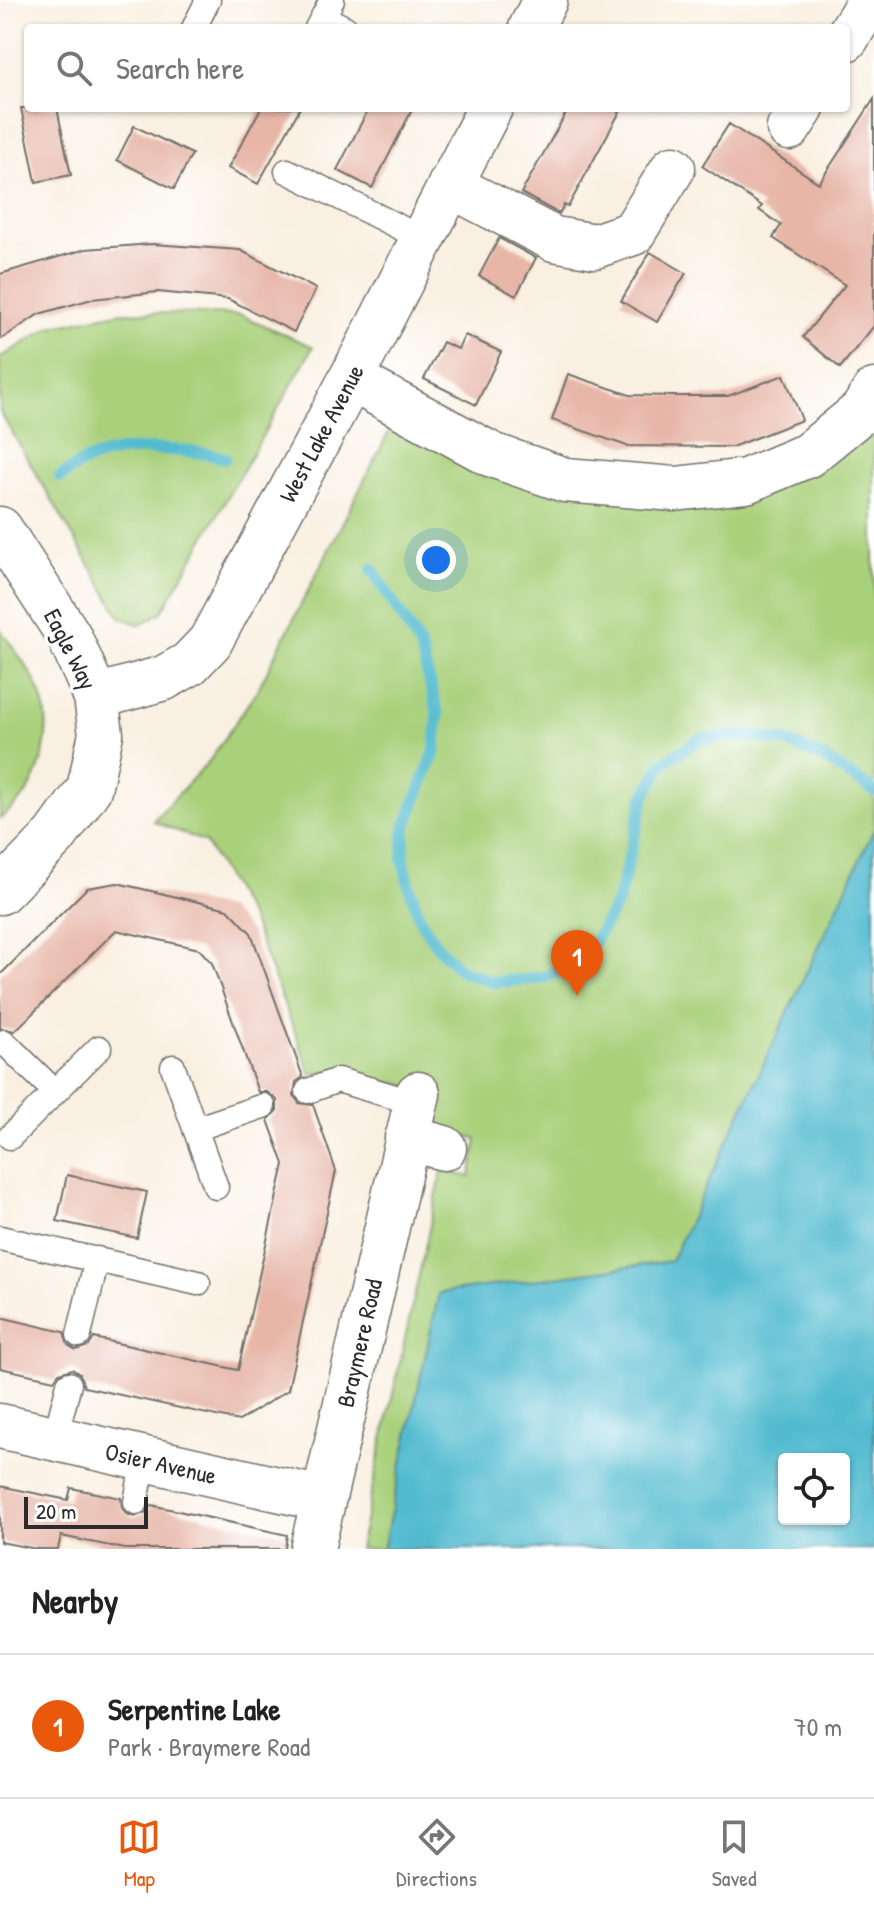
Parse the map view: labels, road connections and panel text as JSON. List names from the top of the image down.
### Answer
{
  "streets": {
    "street": [
      "West Lake Avenue",
      "Eagle Way",
      "Braymere Road",
      "Osier Avenue"
    ]
  },
  "crossings": [
    ["West Lake Avenue", "Eagle Way"],
    ["Braymere Road", "Osier Avenue"]
  ],
  "scale_bar": "20 m",
  "page": {
    "search": "Search here",
    "pins": "1",
    "scale": "20 m",
    "heading": "Nearby",
    "list": [
      {
        "mark": "1",
        "name": "Serpentine Lake",
        "note": "Park · Braymere Road",
        "value": "70 m"
      }
    ],
    "nav": ["Map", "Directions", "Saved"]
  }
}
